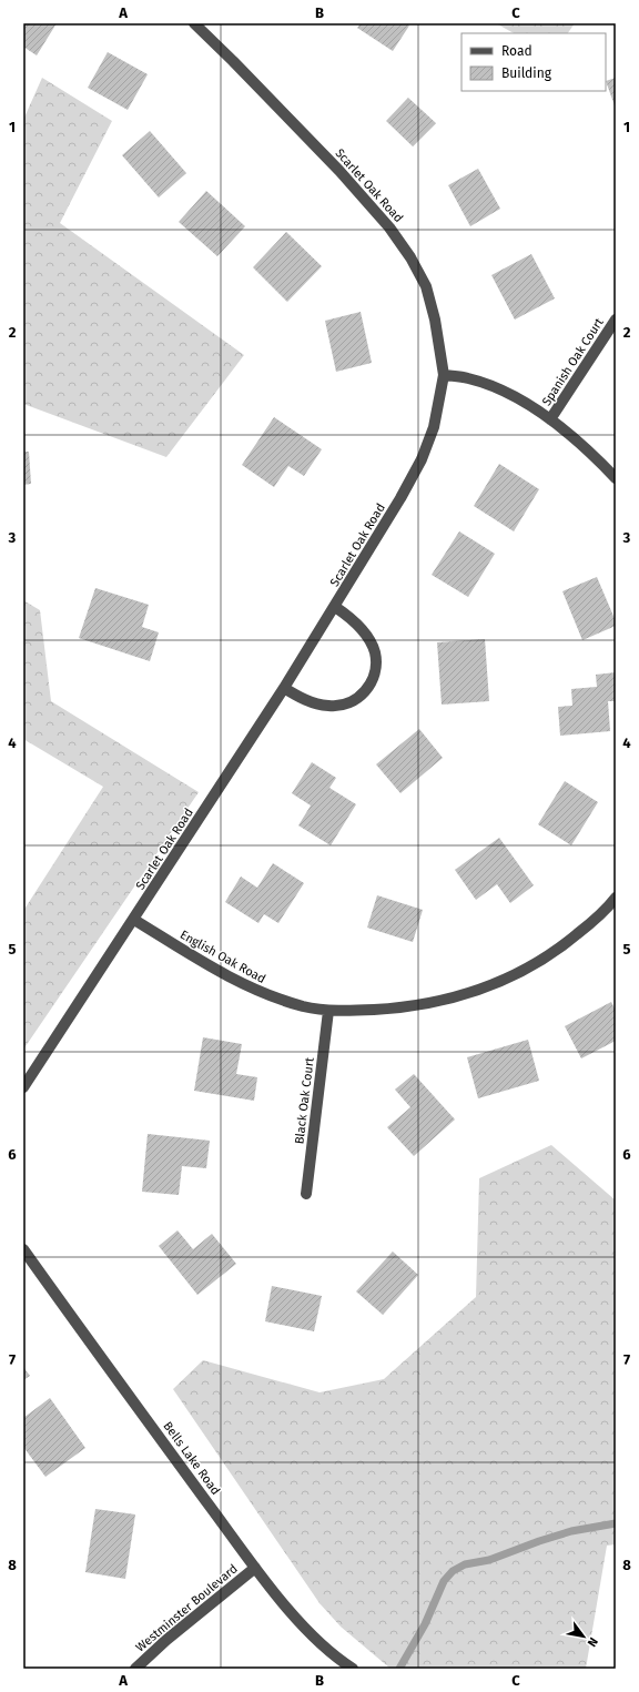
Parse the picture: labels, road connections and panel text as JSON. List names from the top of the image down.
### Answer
{
  "streets": {
    "street": [
      "Scarlet Oak Road",
      "Spanish Oak Court",
      "English Oak Road",
      "Black Oak Court",
      "Bells Lake Road",
      "Westminster Boulevard"
    ]
  },
  "crossings": [
    ["Scarlet Oak Road", "English Oak Road"],
    ["English Oak Road", "Black Oak Court"],
    ["Bells Lake Road", "Westminster Boulevard"]
  ],
  "legend": ["Road", "Building"],
  "north": "bottom right",
  "grid": {
    "columns": ["A", "B", "C"],
    "rows": [
      "1",
      "2",
      "3",
      "4",
      "5",
      "6",
      "7",
      "8"
    ]
  }
}
